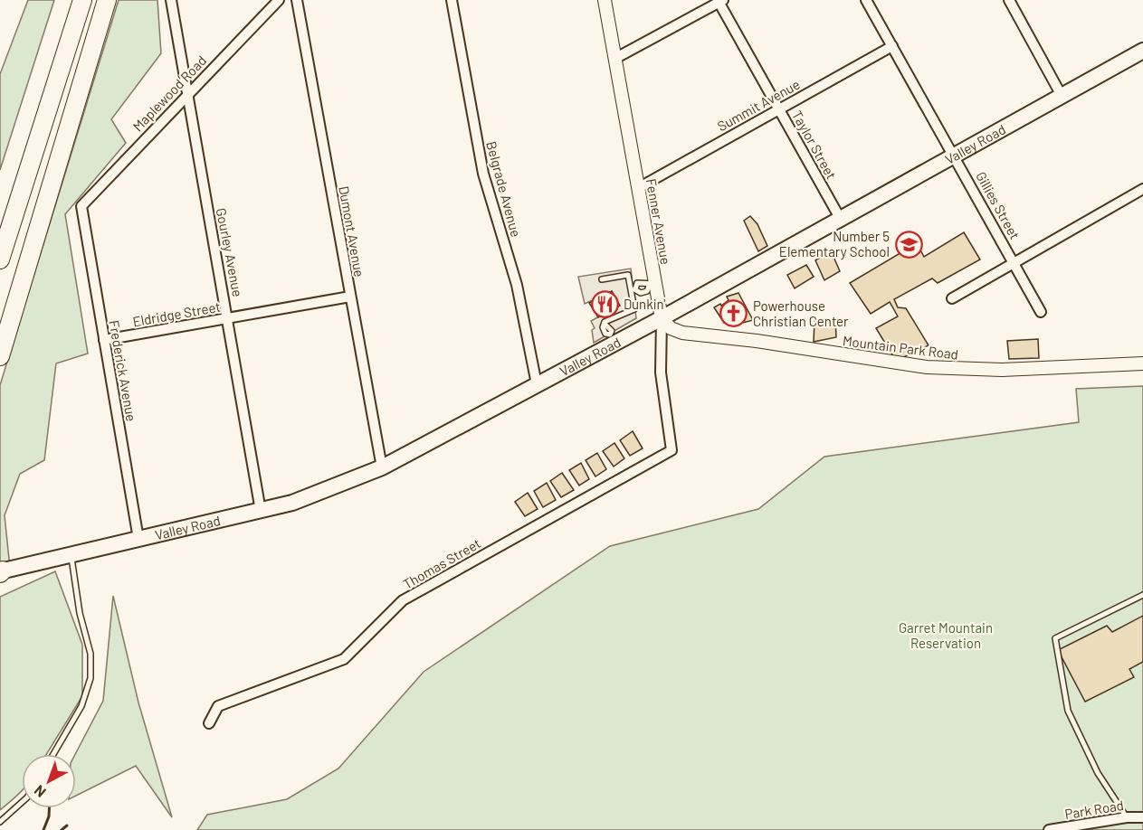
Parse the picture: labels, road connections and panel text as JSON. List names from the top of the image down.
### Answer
{
  "streets": {
    "main road": ["Valley Road"],
    "street": [
      "Maplewood Road",
      "Summit Avenue",
      "Taylor Street",
      "Belgrade Avenue",
      "Gillies Street",
      "Fenner Avenue",
      "Dumont Avenue",
      "Gourley Avenue",
      "Eldridge Street",
      "Mountain Park Road",
      "Frederick Avenue",
      "Thomas Street",
      "Park Road"
    ]
  },
  "crossings": [
    ["Maplewood Road", "Gourley Avenue"],
    ["Maplewood Road", "Frederick Avenue"],
    ["Summit Avenue", "Taylor Street"],
    ["Summit Avenue", "Gillies Street"],
    ["Summit Avenue", "Fenner Avenue"],
    ["Valley Road", "Taylor Street"],
    ["Valley Road", "Belgrade Avenue"],
    ["Valley Road", "Gillies Street"],
    ["Valley Road", "Fenner Avenue"],
    ["Valley Road", "Dumont Avenue"],
    ["Valley Road", "Gourley Avenue"],
    ["Valley Road", "Mountain Park Road"],
    ["Valley Road", "Frederick Avenue"],
    ["Fenner Avenue", "Mountain Park Road"],
    ["Fenner Avenue", "Thomas Street"],
    ["Dumont Avenue", "Eldridge Street"],
    ["Gourley Avenue", "Eldridge Street"],
    ["Eldridge Street", "Frederick Avenue"]
  ],
  "parks": ["Garret Mountain Reservation"],
  "places": {
    "school or university": ["Number 5 Elementary School"],
    "restaurant": ["Dunkin'"],
    "church": ["Powerhouse Christian Center"]
  },
  "north": "bottom left"
}
